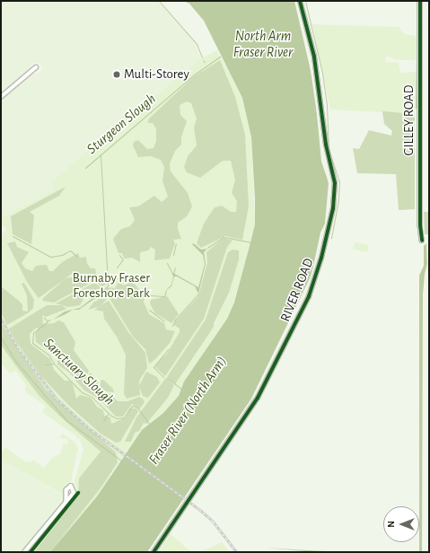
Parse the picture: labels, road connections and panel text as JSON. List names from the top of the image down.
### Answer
{
  "streets": {
    "street": ["GILLEY ROAD", "RIVER ROAD"]
  },
  "water": [
    "North Arm Fraser River",
    "Sturgeon Slough",
    "Sanctuary Slough",
    "Fraser River (North Arm)"
  ],
  "parks": ["Burnaby Fraser Foreshore Park"],
  "places": ["Multi-Storey"],
  "north": "left"
}
